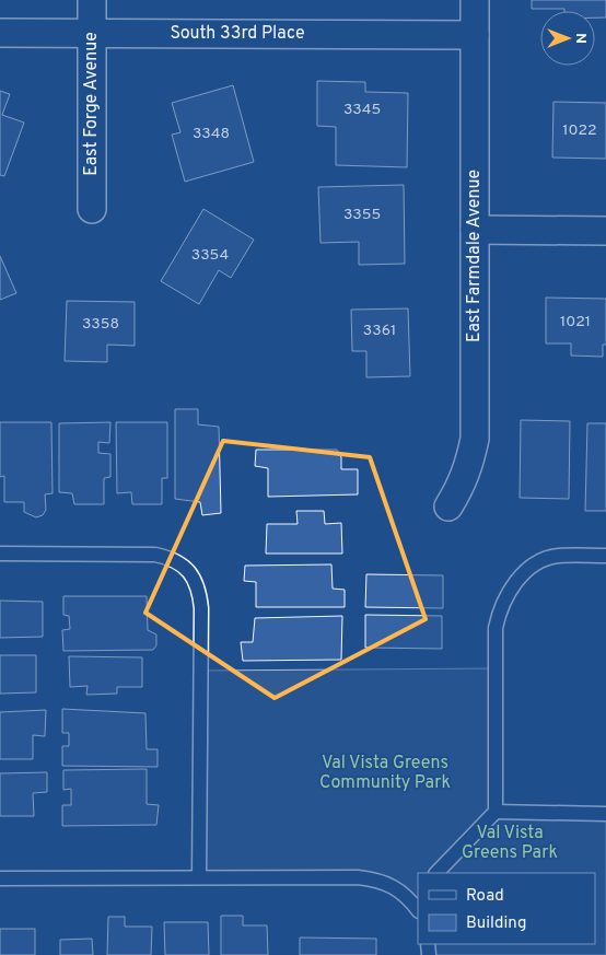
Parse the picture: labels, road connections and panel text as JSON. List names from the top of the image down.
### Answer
{
  "streets": {
    "street": ["South 33rd Place", "East Forge Avenue", "East Farmdale Avenue"]
  },
  "crossings": [
    ["South 33rd Place", "East Forge Avenue"],
    ["South 33rd Place", "East Farmdale Avenue"]
  ],
  "parks": ["Val Vista Greens Community Park", "Val Vista Greens Park"],
  "house_numbers": [
    "3345",
    "1022",
    "3348",
    "3355",
    "3354",
    "1021",
    "3358",
    "3361"
  ],
  "legend": ["Road", "Building"],
  "north": "right"
}
